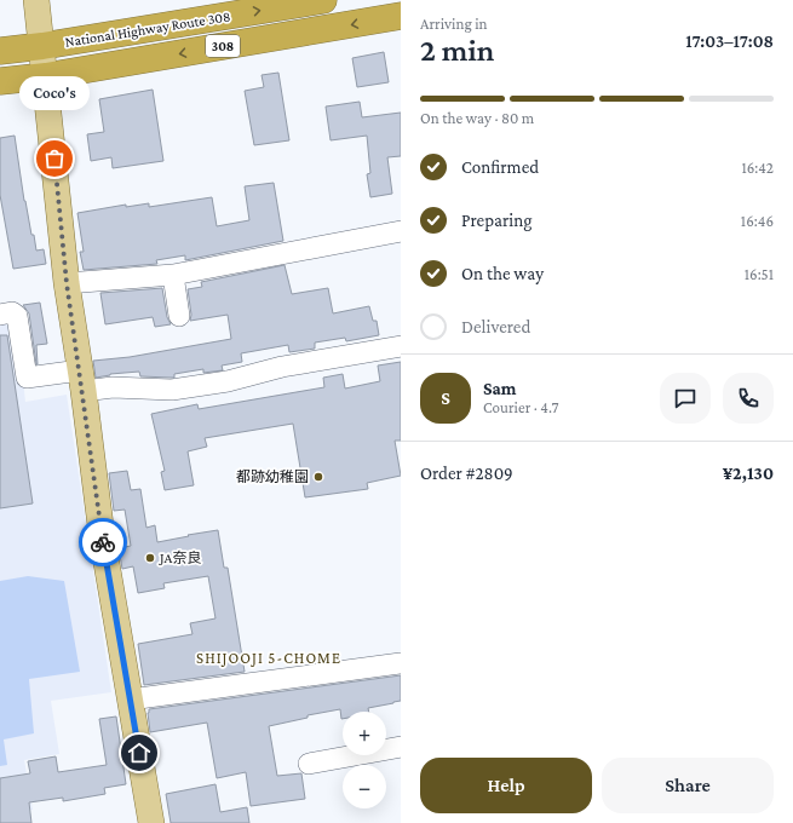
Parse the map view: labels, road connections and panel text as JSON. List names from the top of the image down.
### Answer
{
  "streets": {
    "highway": ["National Highway Route 308", "308"]
  },
  "districts": ["SHIJOOJI 5-CHOME"],
  "places": ["Coco's", "都跡幼稚園", "JA奈良"],
  "page": {
    "heading": ["2 min", "Arriving in", "17:03–17:08"],
    "panel": [
      "Sam",
      "Courier · 4.7",
      "Order #2809",
      "¥2,130"
    ],
    "bubble": "Coco's",
    "bar": "On the way · 80 m",
    "list": [
      ["Confirmed", "16:42"],
      ["Preparing", "16:46"],
      ["On the way", "16:51"],
      "Delivered"
    ],
    "round": "S",
    "map_buttons": ["+", "−"],
    "buttons": ["Help", "Share"]
  }
}
